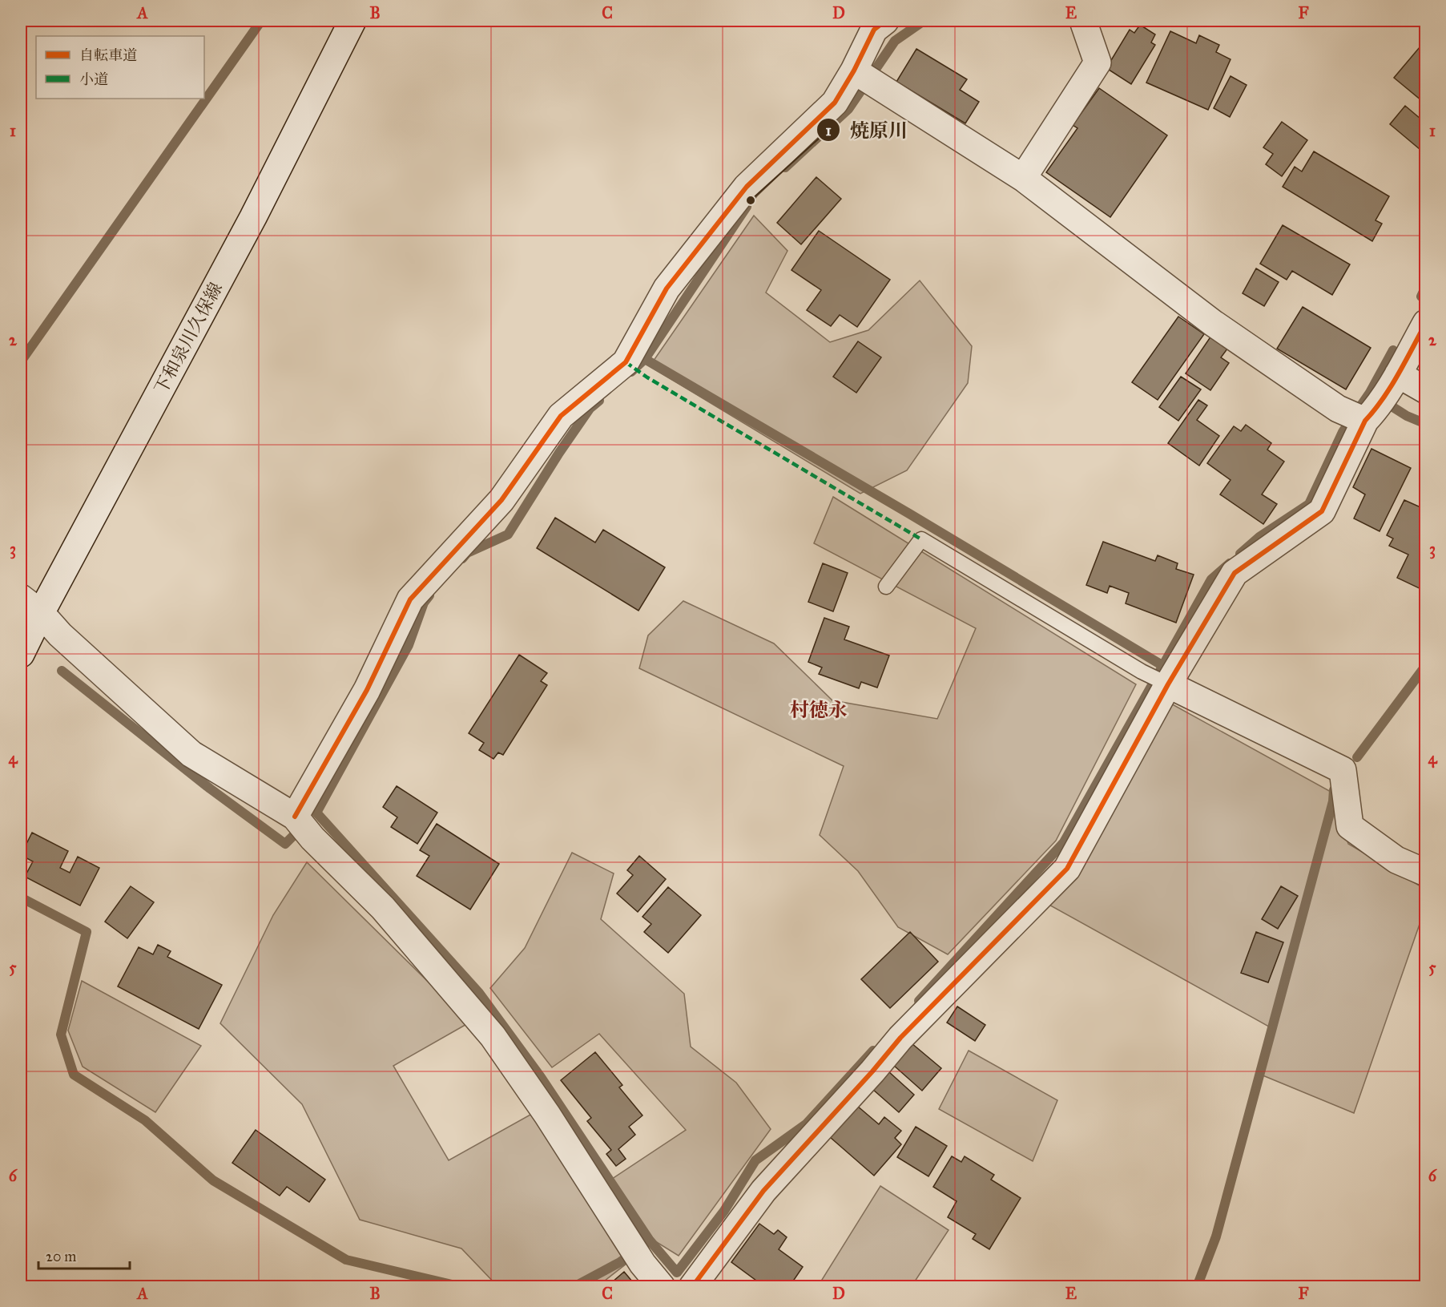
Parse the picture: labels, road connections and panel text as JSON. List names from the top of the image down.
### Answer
{
  "streets": {
    "street": ["下和泉川久保線"]
  },
  "districts": ["村徳永"],
  "places": ["焼原川"],
  "legend": ["自転車道", "小道"],
  "scale_bar": "20 m",
  "grid": {
    "columns": [
      "A",
      "B",
      "C",
      "D",
      "E",
      "F"
    ],
    "rows": [
      "1",
      "2",
      "3",
      "4",
      "5",
      "6"
    ]
  }
}
